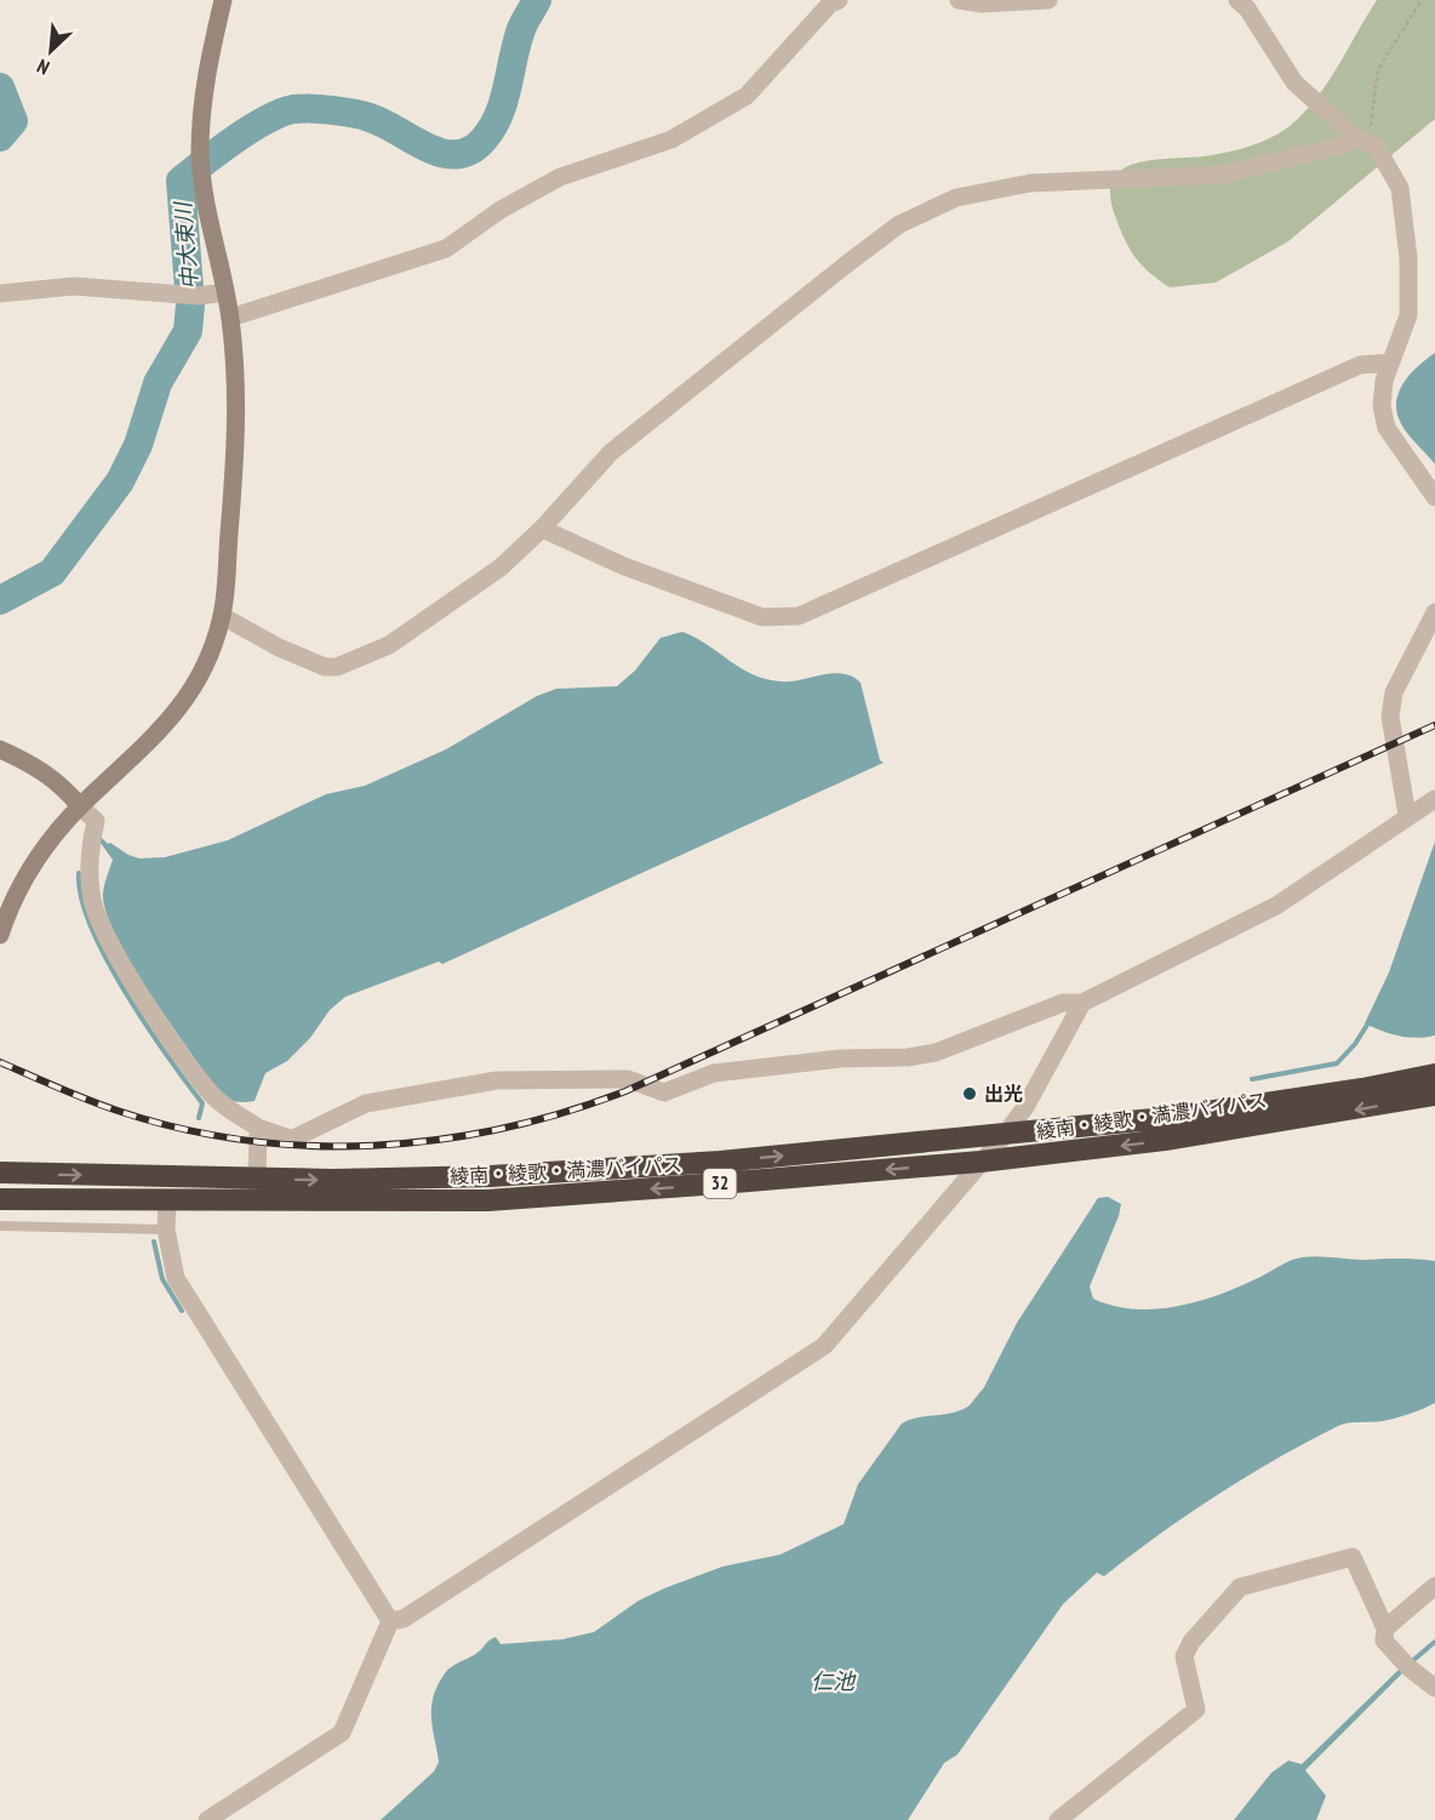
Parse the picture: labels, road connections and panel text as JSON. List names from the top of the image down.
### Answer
{
  "streets": {
    "highway": ["綾南・綾歌・満濃バイパス", "32"]
  },
  "water": ["中大束川", "仁池"],
  "places": ["出光"],
  "north": "bottom left"
}
